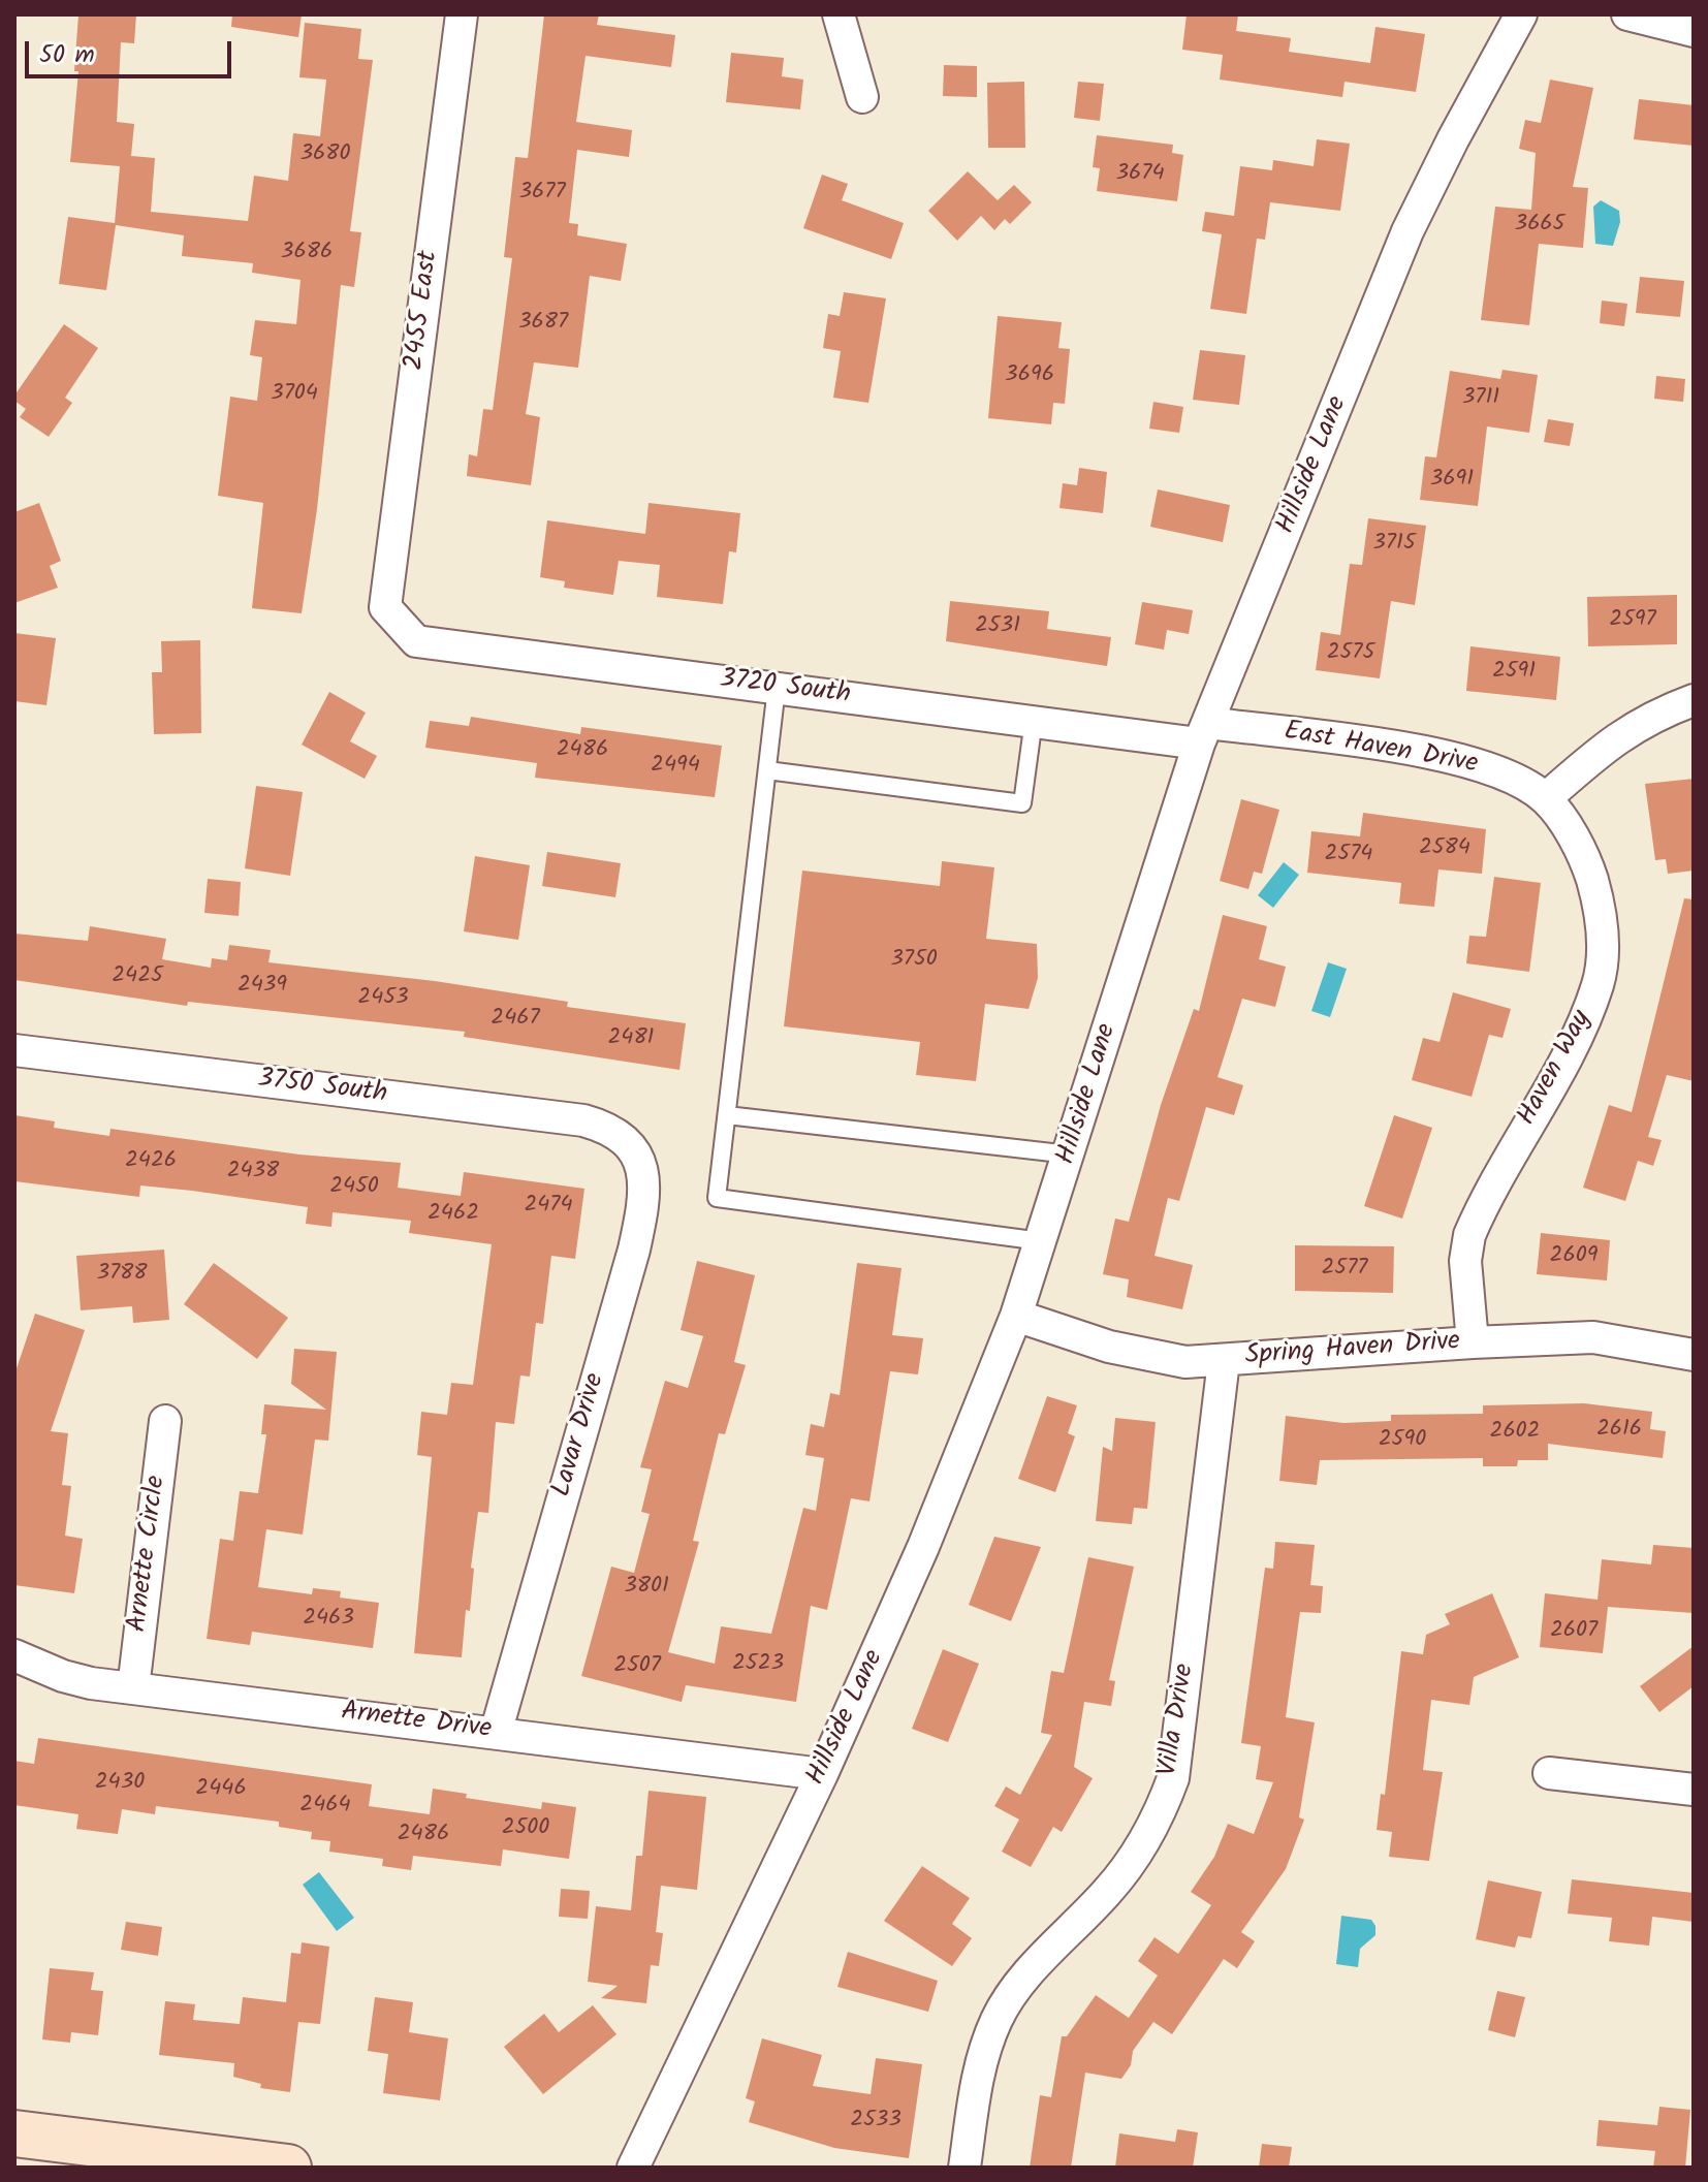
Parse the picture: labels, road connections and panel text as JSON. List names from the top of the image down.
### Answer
{
  "streets": {
    "street": [
      "2455 East",
      "Hillside Lane",
      "3720 South",
      "East Haven Drive",
      "Haven Way",
      "3750 South",
      "Spring Haven Drive",
      "Lavar Drive",
      "Arnette Circle",
      "Villa Drive",
      "Arnette Drive"
    ]
  },
  "crossings": [
    ["2455 East", "3720 South"],
    ["Hillside Lane", "3720 South"],
    ["Hillside Lane", "East Haven Drive"],
    ["Hillside Lane", "Spring Haven Drive"],
    ["Hillside Lane", "Arnette Drive"],
    ["3720 South", "East Haven Drive"],
    ["East Haven Drive", "Haven Way"],
    ["Haven Way", "Spring Haven Drive"],
    ["3750 South", "Lavar Drive"],
    ["Spring Haven Drive", "Villa Drive"],
    ["Lavar Drive", "Arnette Drive"],
    ["Arnette Circle", "Arnette Drive"]
  ],
  "house_numbers": [
    "3680",
    "3674",
    "3677",
    "3665",
    "3686",
    "3687",
    "3696",
    "3704",
    "3711",
    "3691",
    "3715",
    "2597",
    "2531",
    "2575",
    "2591",
    "2486",
    "2494",
    "2584",
    "2574",
    "3750",
    "2425",
    "2439",
    "2453",
    "2467",
    "2481",
    "2426",
    "2438",
    "2450",
    "2474",
    "2462",
    "2609",
    "2577",
    "3788",
    "2616",
    "2602",
    "2590",
    "3801",
    "2463",
    "2607",
    "2523",
    "2507",
    "2430",
    "2446",
    "2464",
    "2500",
    "2486",
    "2533"
  ],
  "scale_bar": "50 m"
}
